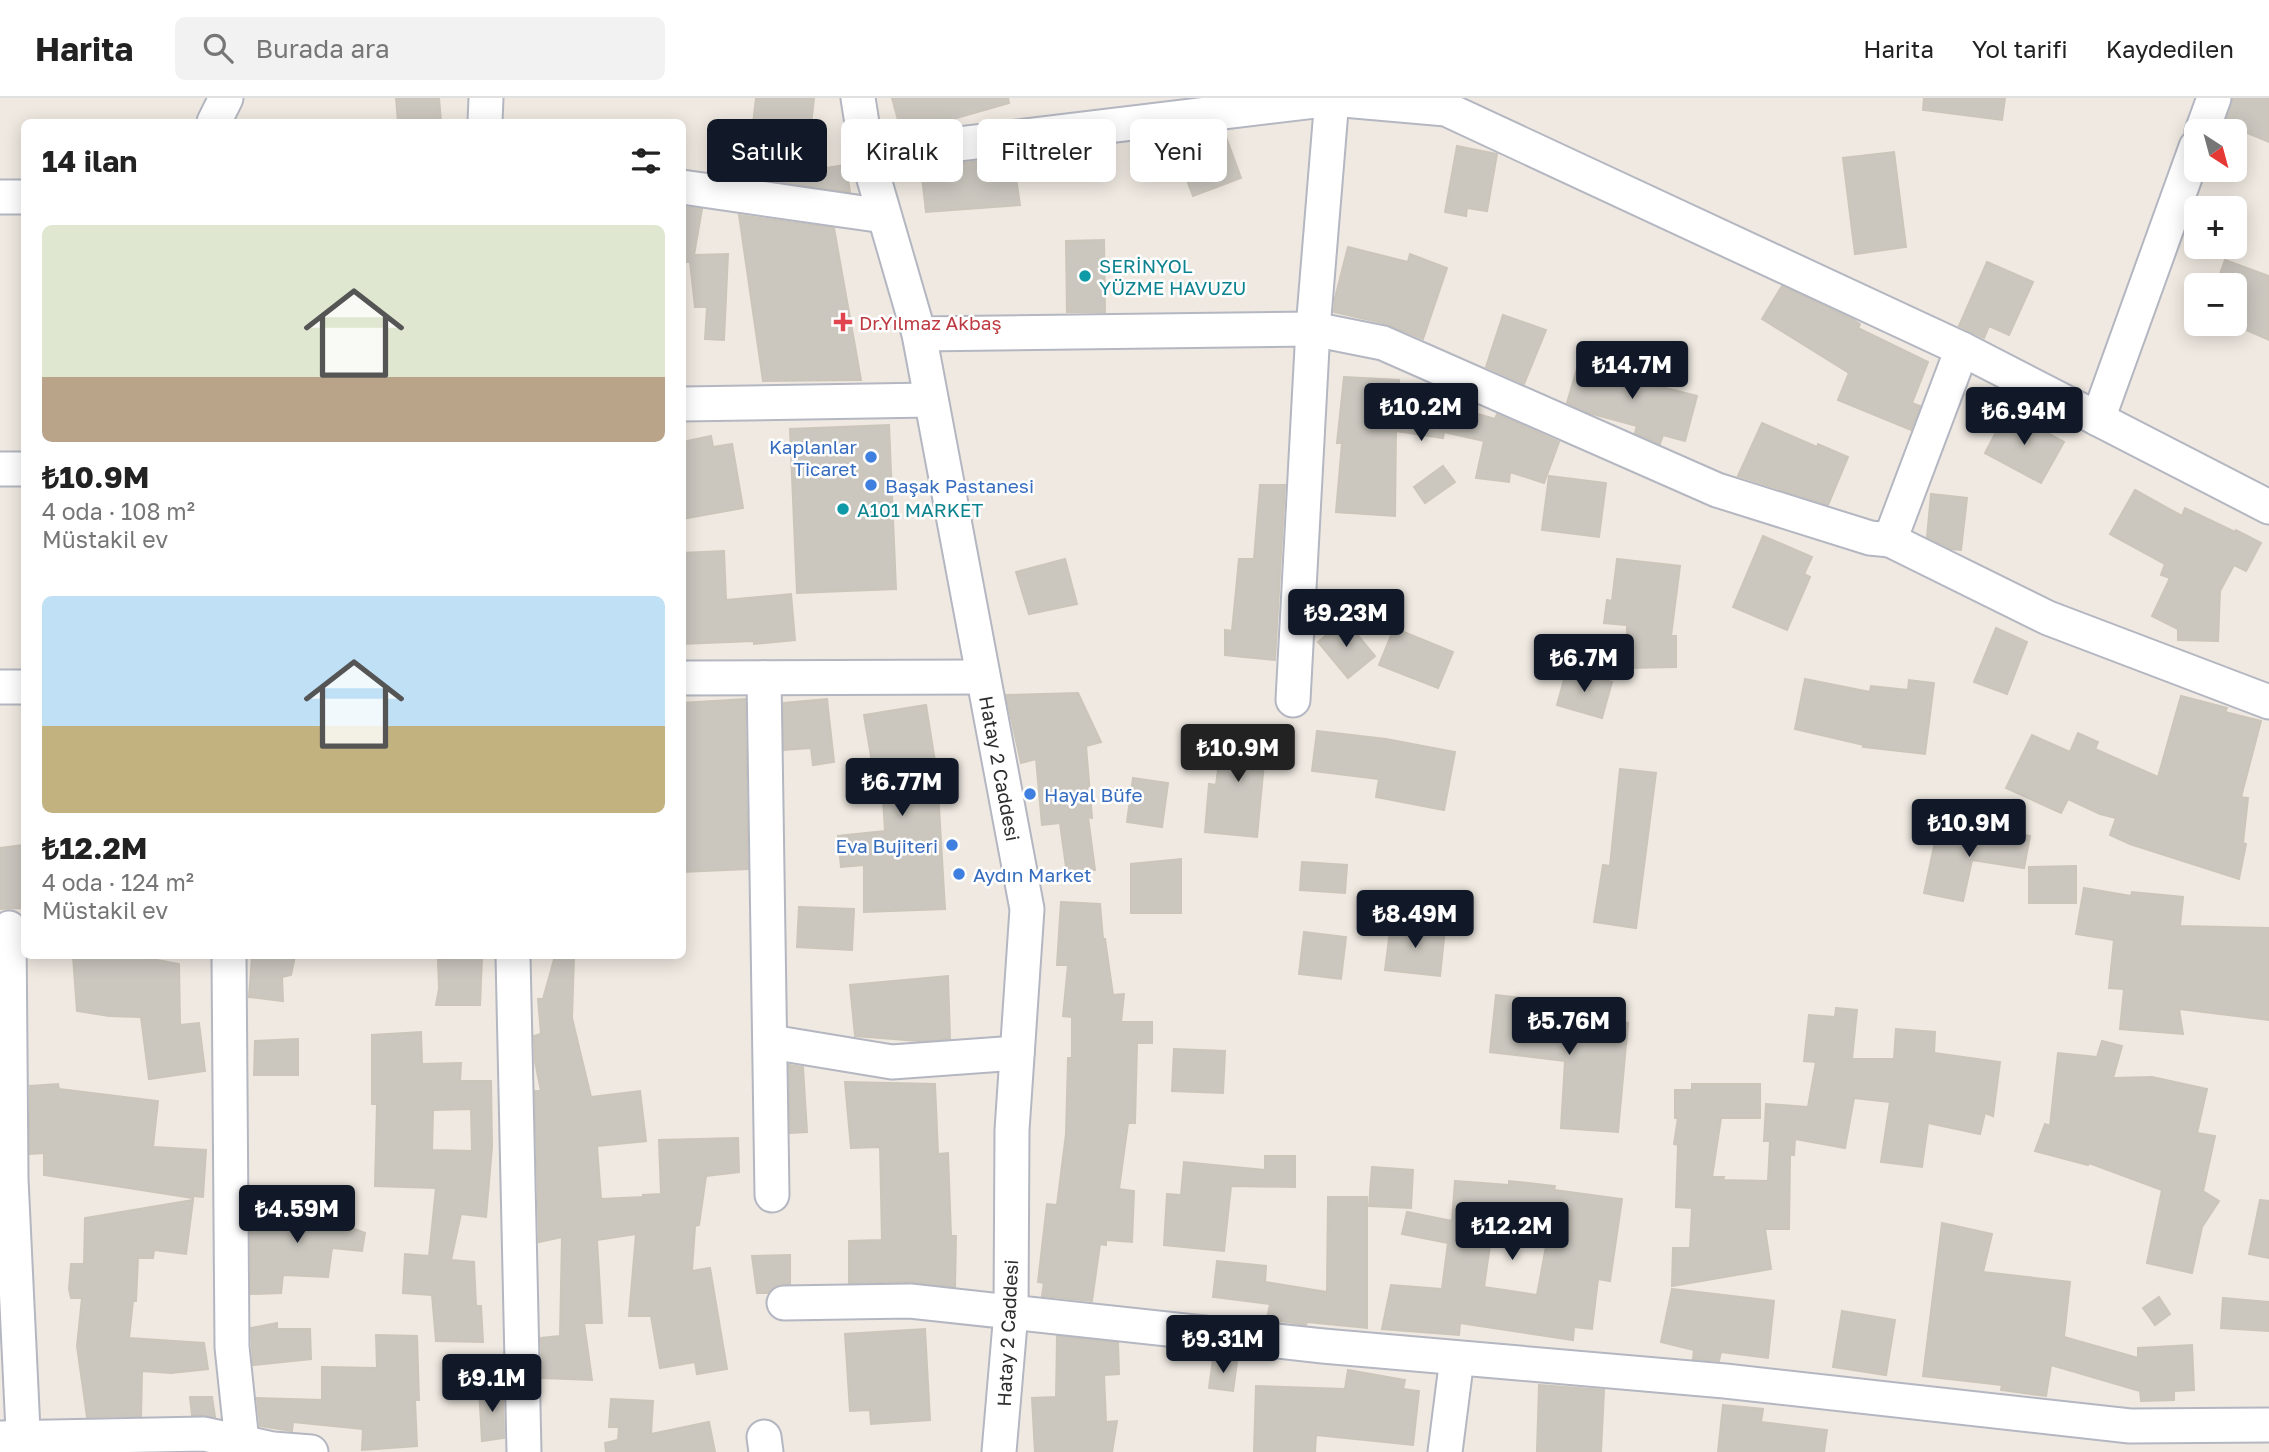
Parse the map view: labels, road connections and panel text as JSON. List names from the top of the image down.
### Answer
{
  "streets": {
    "street": ["Hatay 2 Caddesi"]
  },
  "places": {
    "other": [
      "SERİNYOL YÜZME HAVUZU",
      "Kaplanlar Ticaret",
      "Başak Pastanesi",
      "A101 MARKET",
      "Hayal Büfe",
      "Eva Bujiteri",
      "Aydın Market"
    ],
    "health": ["Dr.Yılmaz Akbaş"]
  },
  "north": "bottom right",
  "page": {
    "header": "Harita",
    "search": "Burada ara",
    "nav": ["Harita", "Yol tarifi", "Kaydedilen"],
    "map_buttons": ["+", "−"],
    "chip": [
      "Satılık",
      "Kiralık",
      "Filtreler",
      "Yeni"
    ],
    "heading": "14 ilan",
    "list": [
      {
        "name": "₺10.9M",
        "note": "4 oda · 108 m² · Müstakil ev"
      },
      {
        "name": "₺12.2M",
        "note": "4 oda · 124 m² · Müstakil ev"
      }
    ],
    "price": [
      "₺14.7M",
      "₺10.2M",
      "₺6.94M",
      "₺9.23M",
      "₺6.7M",
      "₺10.9M",
      "₺6.77M",
      "₺10.9M",
      "₺8.49M",
      "₺5.76M",
      "₺4.59M",
      "₺12.2M",
      "₺9.31M",
      "₺9.1M"
    ]
  }
}
